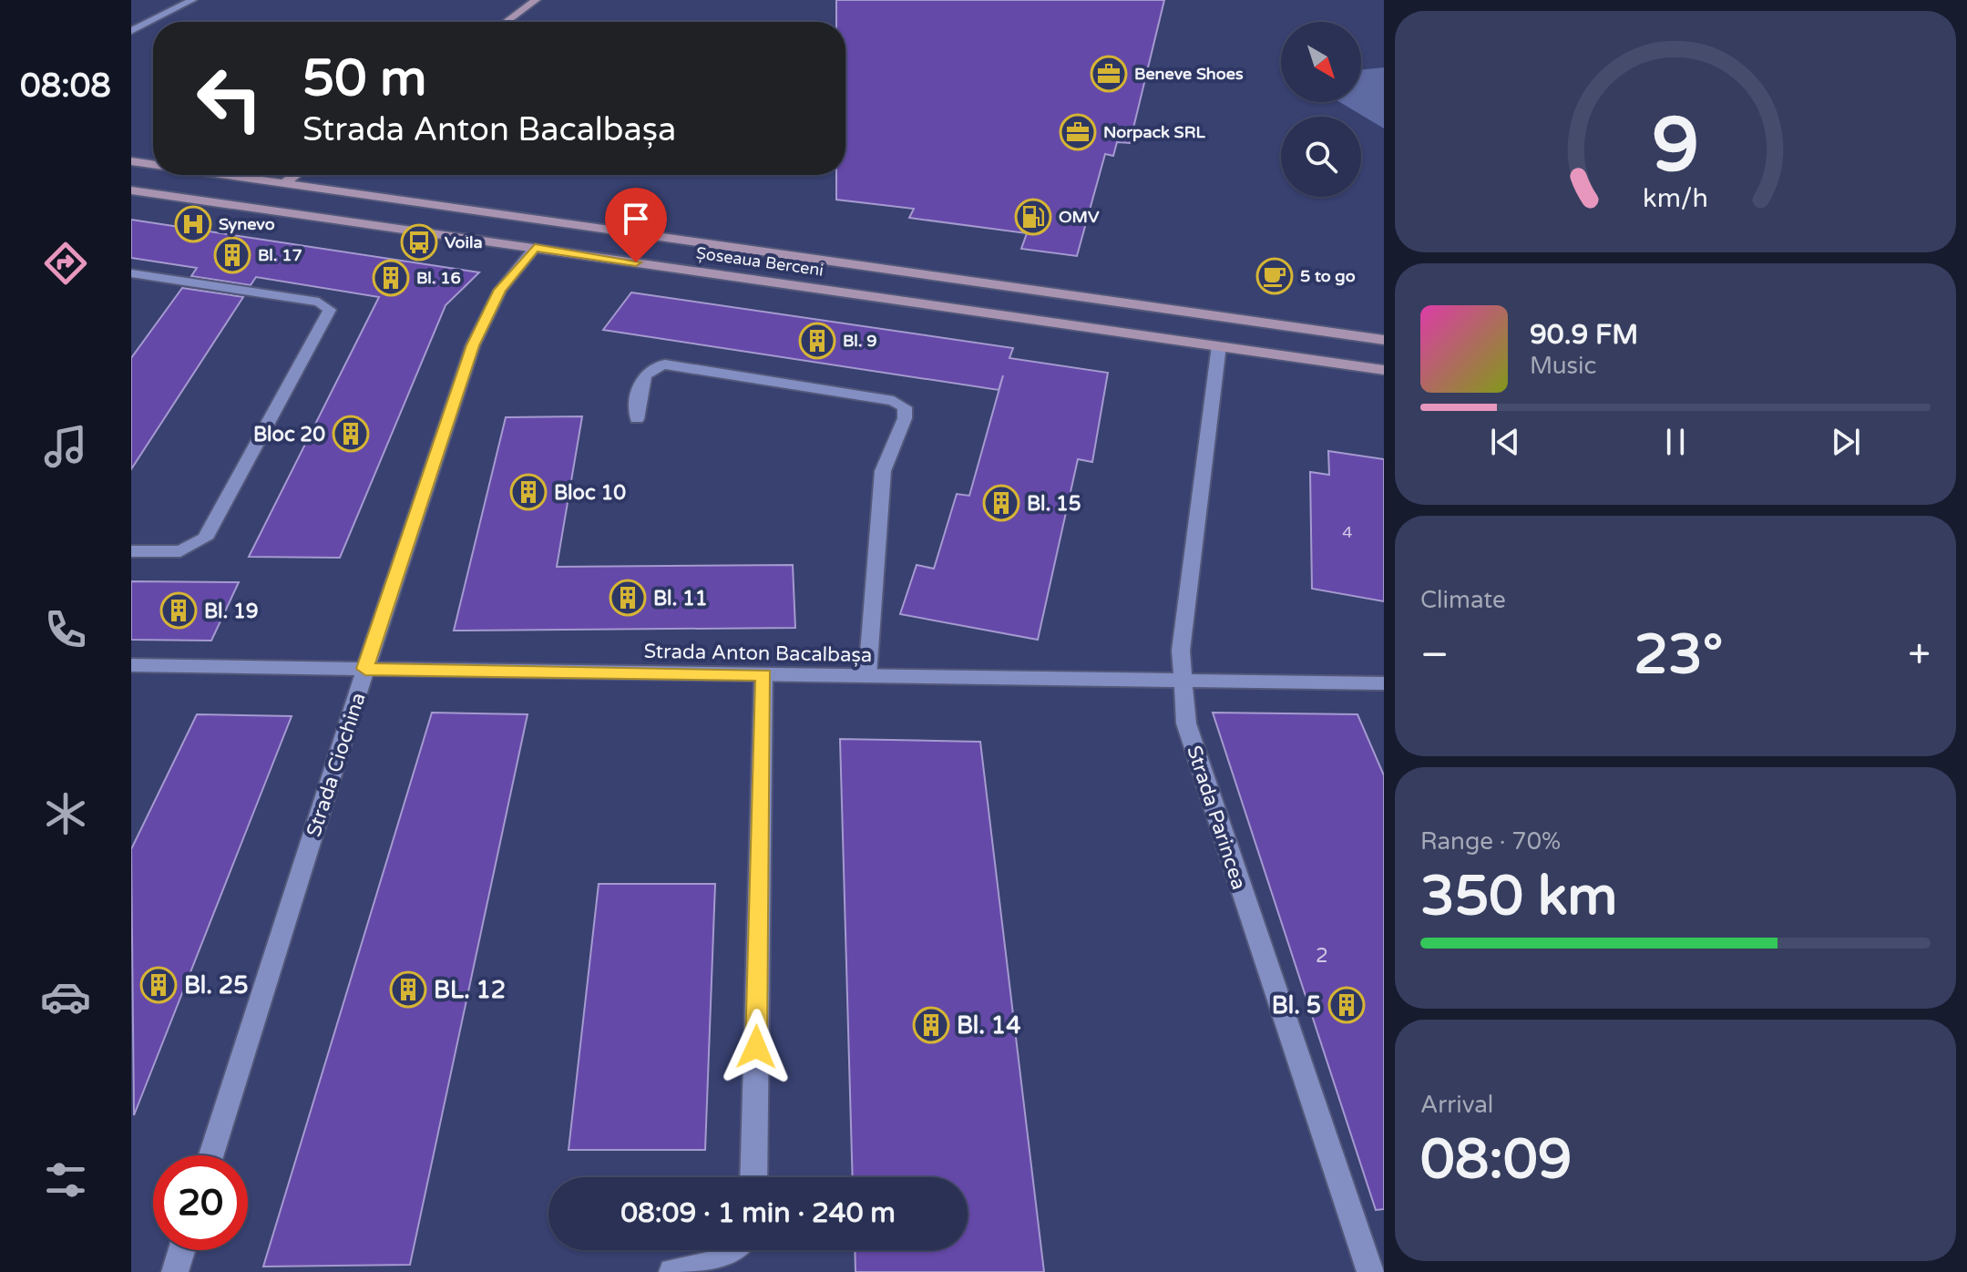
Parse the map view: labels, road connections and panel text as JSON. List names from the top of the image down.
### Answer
{
  "streets": {
    "main road": ["Șoseaua Berceni"],
    "street": ["Strada Anton Bacalbașa", "Strada Ciochina", "Strada Parincea"]
  },
  "crossings": [
    ["Șoseaua Berceni", "Strada Ciochina"],
    ["Șoseaua Berceni", "Strada Parincea"],
    ["Strada Anton Bacalbașa", "Strada Ciochina"],
    ["Strada Anton Bacalbașa", "Strada Parincea"]
  ],
  "places": {
    "office": ["Beneve Shoes", "Norpack SRL"],
    "fuel station": ["OMV"],
    "hospital": ["Synevo"],
    "bus stop": ["Voila"],
    "building": [
      "Bl. 17",
      "Bl. 16",
      "Bl. 9",
      "Bloc 20",
      "Bloc 10",
      "Bl. 15",
      "Bl. 11",
      "Bl. 19",
      "Bl. 25",
      "BL. 12",
      "Bl. 5",
      "Bl. 14"
    ],
    "cafe": ["5 to go"]
  },
  "house_numbers": ["4", "2"],
  "north": "bottom right",
  "page": {
    "tabs": "08:08",
    "turn": ["50 m", "Strada Anton Bacalbașa"],
    "song": ["90.9 FM", "Music"],
    "tile": [
      "Climate",
      ["Range · 70%", "350 km"],
      ["Arrival", "08:09"]
    ],
    "heat": ["−", "23°", "+"],
    "limit": "20",
    "trip": "08:09 · 1 min · 240 m",
    "gauge": ["9", "km/h"]
  }
}
